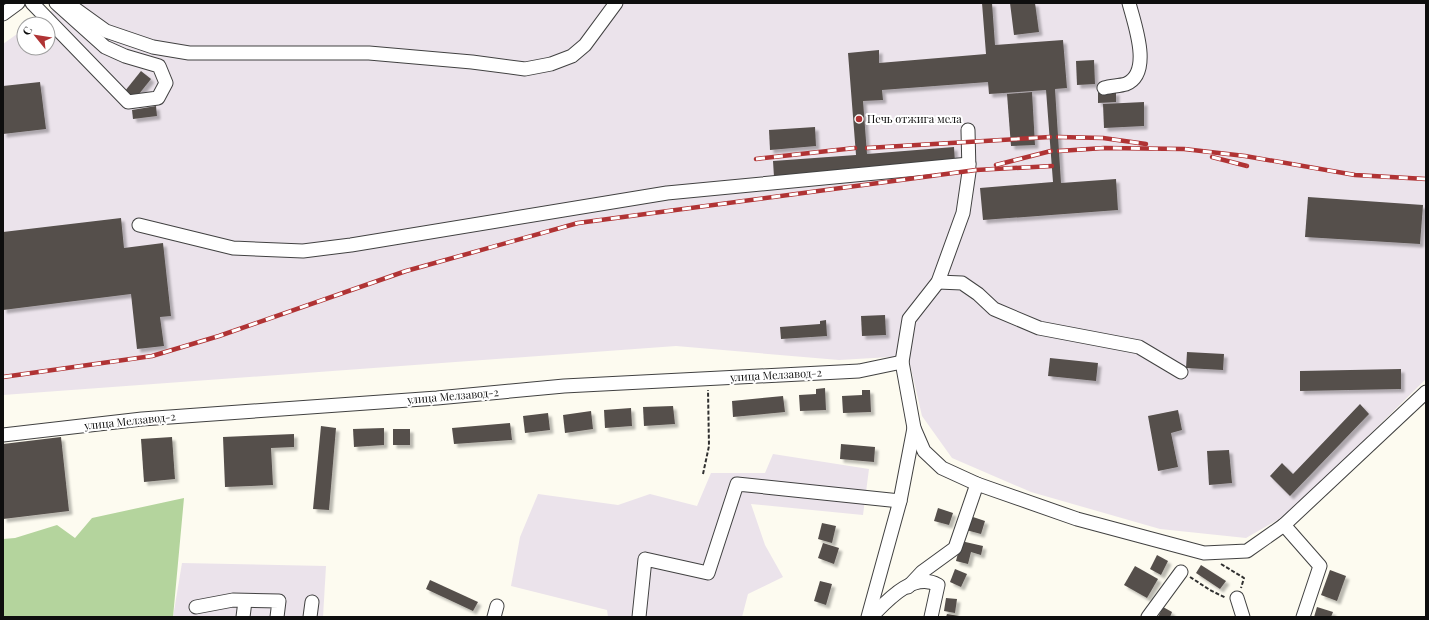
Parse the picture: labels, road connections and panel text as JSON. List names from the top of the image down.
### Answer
{
  "streets": {
    "street": ["улица Мелзавод-2"]
  },
  "places": ["Печь отжига мела"],
  "north": "top left"
}
